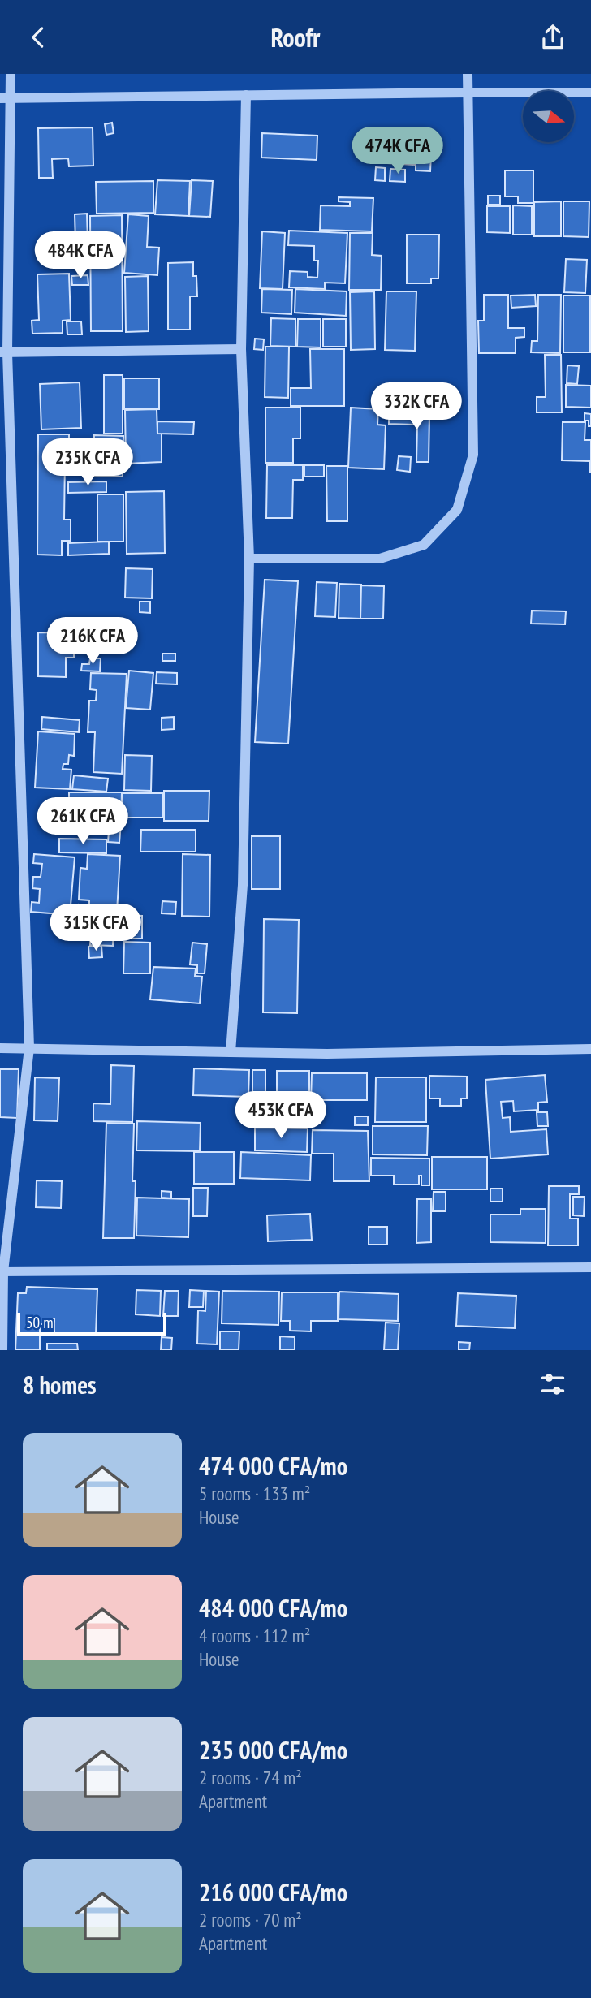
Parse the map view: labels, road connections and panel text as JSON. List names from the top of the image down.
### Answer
{
  "scale_bar": "50 m",
  "north": "right",
  "page": {
    "header": "Roofr",
    "price": [
      "474K CFA",
      "484K CFA",
      "332K CFA",
      "235K CFA",
      "216K CFA",
      "261K CFA",
      "315K CFA",
      "453K CFA"
    ],
    "scale": "50 m",
    "heading": "8 homes",
    "list": [
      {
        "name": "474 000 CFA/mo",
        "note": "5 rooms · 133 m² · House"
      },
      {
        "name": "484 000 CFA/mo",
        "note": "4 rooms · 112 m² · House"
      },
      {
        "name": "235 000 CFA/mo",
        "note": "2 rooms · 74 m² · Apartment"
      },
      {
        "name": "216 000 CFA/mo",
        "note": "2 rooms · 70 m² · Apartment"
      }
    ]
  }
}
